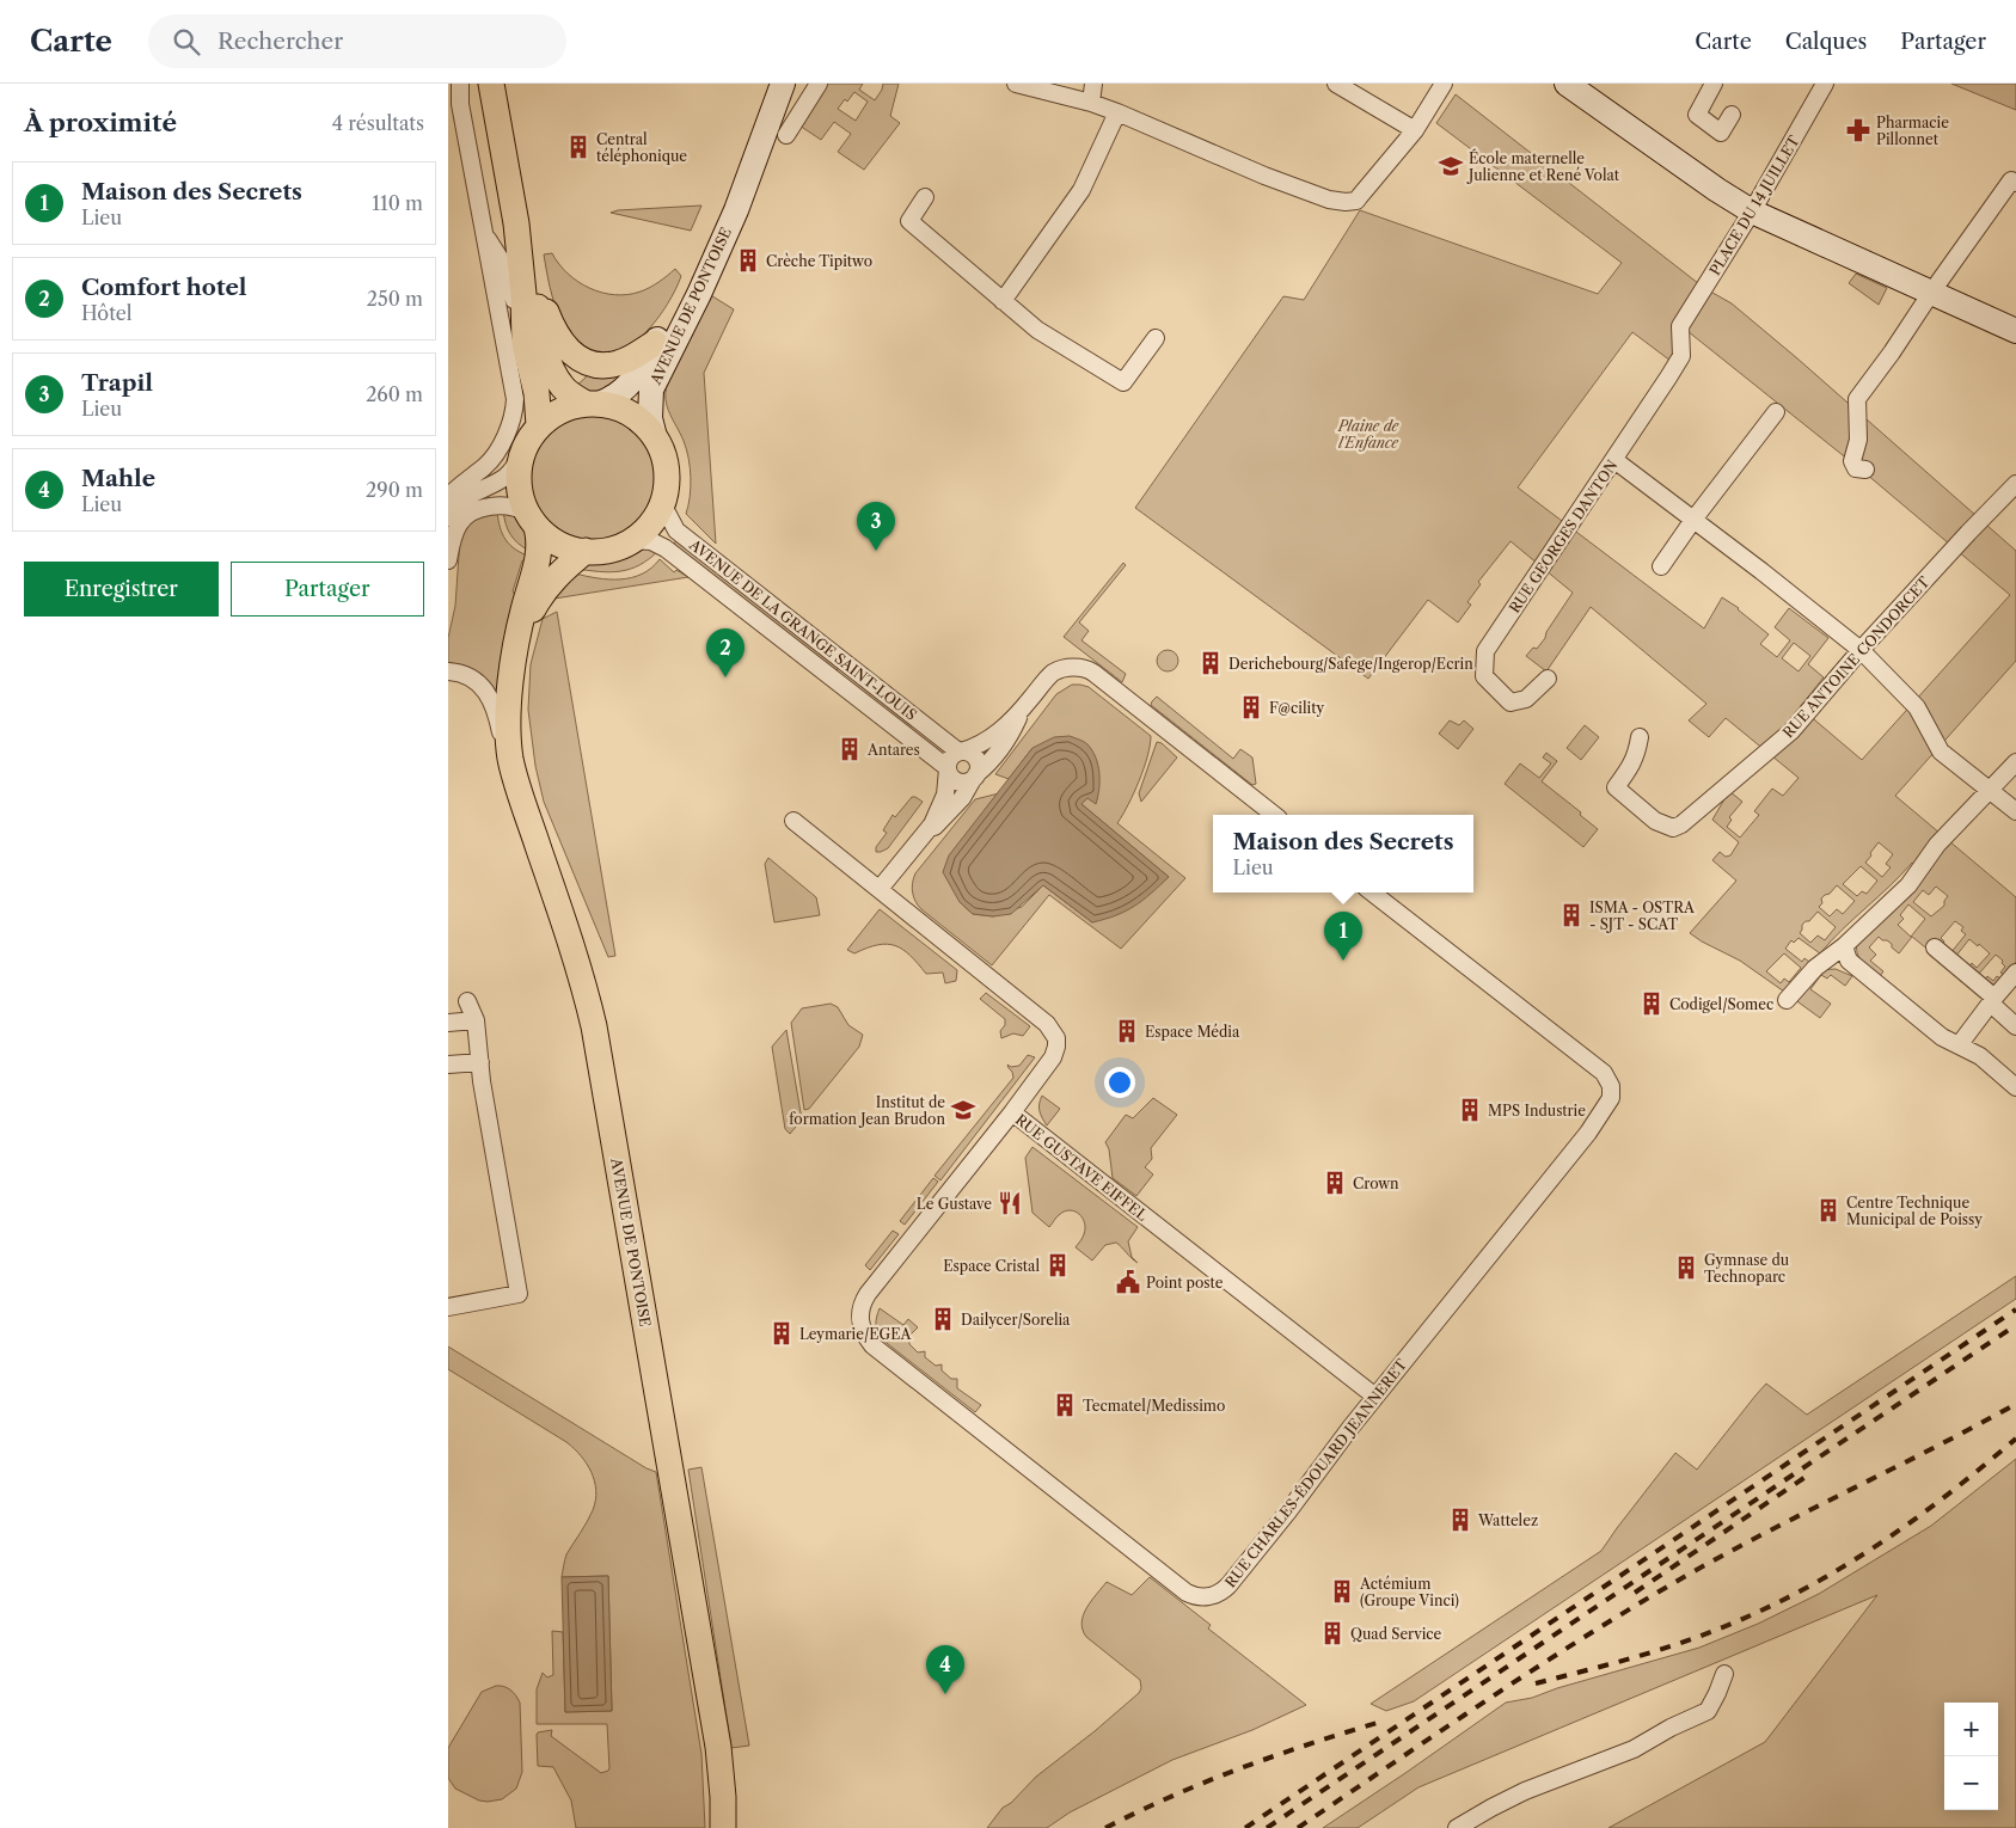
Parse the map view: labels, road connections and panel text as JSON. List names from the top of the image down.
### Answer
{
  "streets": {
    "main road": ["AVENUE DE PONTOISE"],
    "street": [
      "PLACE DU 14 JUILLET",
      "RUE GEORGES DANTON",
      "AVENUE DE LA GRANGE SAINT-LOUIS",
      "RUE ANTOINE CONDORCET",
      "RUE GUSTAVE EIFFEL",
      "RUE CHARLES-ÉDOUARD JEANNERET"
    ]
  },
  "crossings": [
    ["PLACE DU 14 JUILLET", "RUE GEORGES DANTON"],
    ["AVENUE DE PONTOISE", "AVENUE DE LA GRANGE SAINT-LOUIS"],
    ["RUE GUSTAVE EIFFEL", "RUE CHARLES-ÉDOUARD JEANNERET"]
  ],
  "parks": ["Plaine de l'Enfance"],
  "places": {
    "pharmacy": ["Pharmacie Pillonnet"],
    "building": [
      "Central téléphonique",
      "Crèche Tipitwo",
      "Derichebourg/Safege/Ingerop/Ecrin",
      "F@cility",
      "Antares",
      "ISMA - OSTRA - SJT - SCAT",
      "Codigel/Somec",
      "Espace Média",
      "MPS Industrie",
      "Crown",
      "Centre Technique Municipal de Poissy",
      "Espace Cristal",
      "Gymnase du Technoparc",
      "Dailycer/Sorelia",
      "Leymarie/EGEA",
      "Tecmatel/Medissimo",
      "Wattelez",
      "Actémium (Groupe Vinci)",
      "Quad Service"
    ],
    "school or university": ["École maternelle Julienne et René Volat", "Institut de formation Jean Brudon"],
    "restaurant": ["Le Gustave"],
    "public building": ["Point poste"]
  },
  "page": {
    "header": "Carte",
    "search": "Rechercher",
    "nav": ["Carte", "Calques", "Partager"],
    "heading": ["À proximité", "4 résultats"],
    "list": [
      {
        "mark": "1",
        "name": "Maison des Secrets",
        "note": "Lieu",
        "value": "110 m"
      },
      {
        "mark": "2",
        "name": "Comfort hotel",
        "note": "Hôtel",
        "value": "250 m"
      },
      {
        "mark": "3",
        "name": "Trapil",
        "note": "Lieu",
        "value": "260 m"
      },
      {
        "mark": "4",
        "name": "Mahle",
        "note": "Lieu",
        "value": "290 m"
      }
    ],
    "pins": [
      "3",
      "2",
      "1",
      "4"
    ],
    "buttons": ["Enregistrer", "Partager"],
    "popup": ["Maison des Secrets", "Lieu"],
    "map_buttons": ["+", "−"]
  }
}
